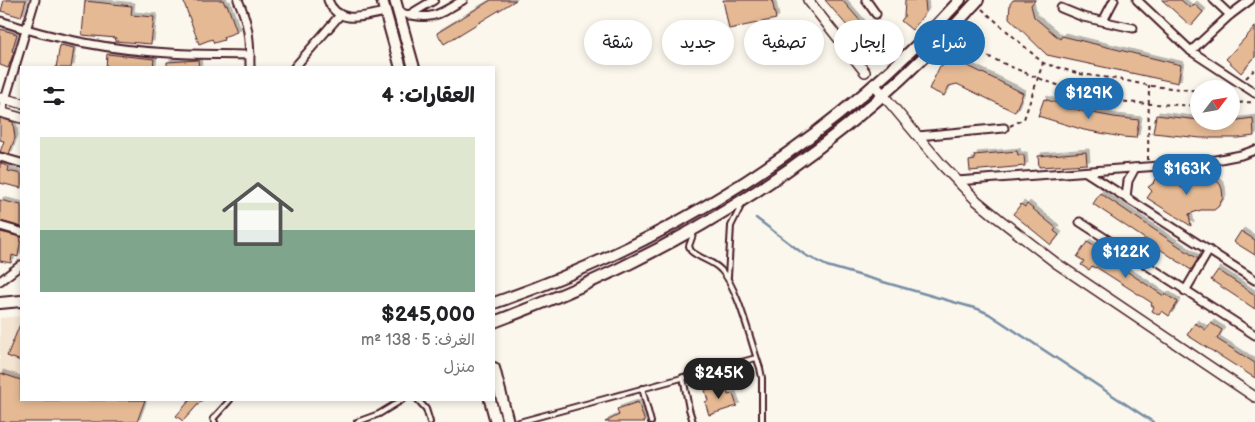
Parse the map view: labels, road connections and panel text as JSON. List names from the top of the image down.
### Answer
{
  "north": "top right",
  "page": {
    "chip": [
      "شراء",
      "إيجار",
      "تصفية",
      "جديد",
      "شقة"
    ],
    "heading": "العقارات: 4",
    "price": [
      "$129K",
      "$163K",
      "$122K",
      "$245K"
    ],
    "list": [
      {
        "name": "$245,000",
        "note": "الغرف: 5 · 138 m² · منزل"
      }
    ]
  }
}
